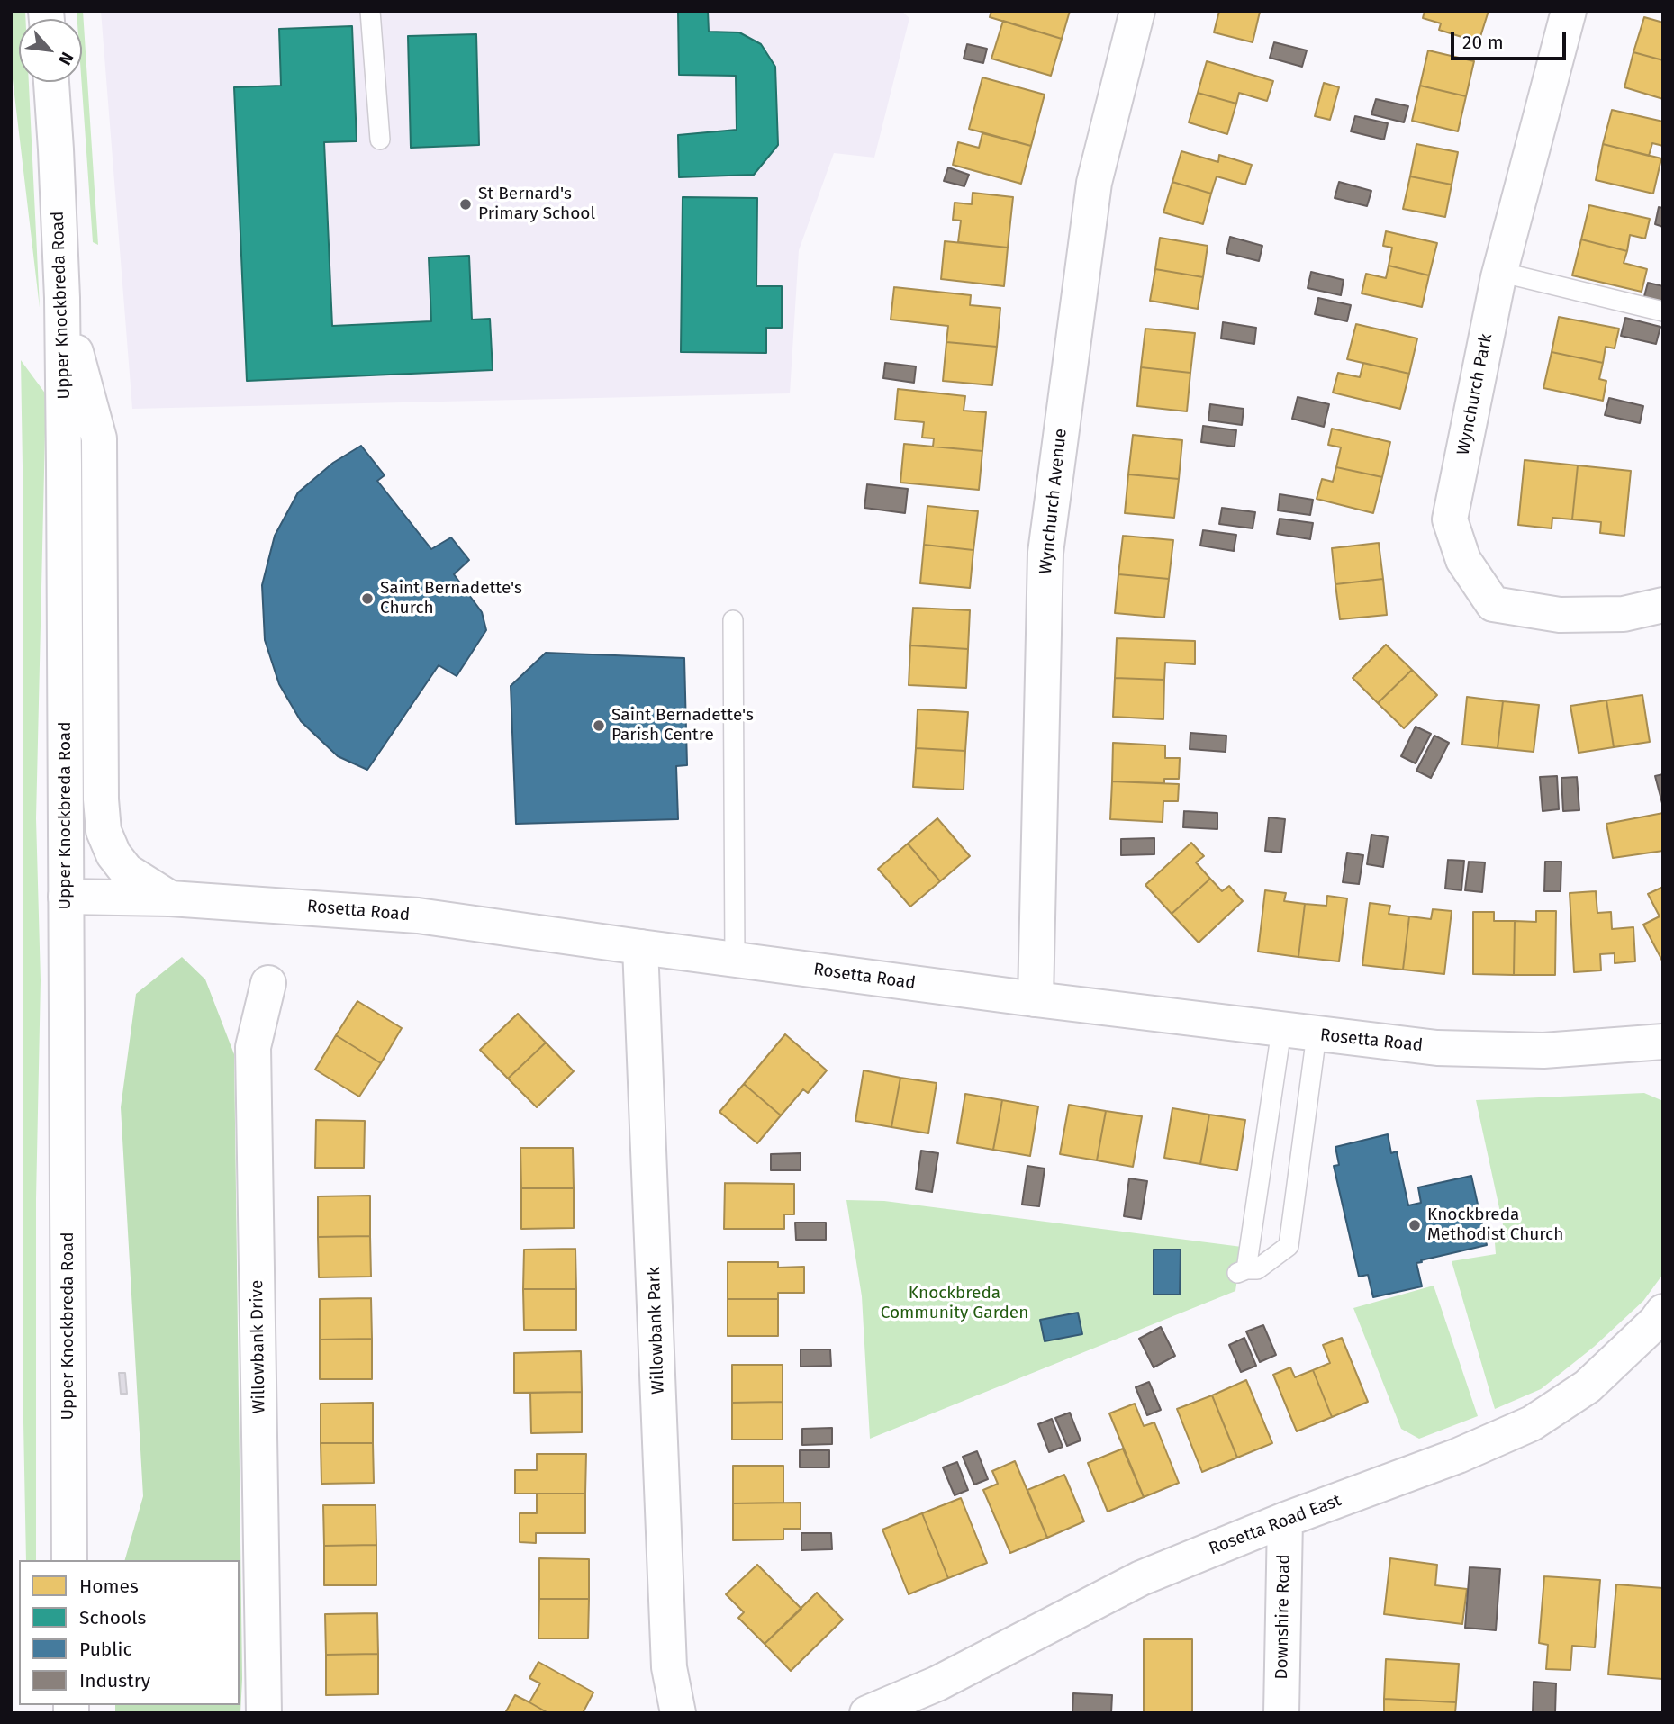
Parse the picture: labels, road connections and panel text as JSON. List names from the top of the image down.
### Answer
{
  "streets": {
    "main road": [
      "Upper Knockbreda Road",
      "Wynchurch Park",
      "Wynchurch Avenue",
      "Rosetta Road",
      "Willowbank Park",
      "Willowbank Drive",
      "Rosetta Road East",
      "Downshire Road"
    ]
  },
  "crossings": [
    ["Upper Knockbreda Road", "Rosetta Road"],
    ["Wynchurch Avenue", "Rosetta Road"],
    ["Rosetta Road", "Willowbank Park"],
    ["Rosetta Road East", "Downshire Road"]
  ],
  "parks": ["Knockbreda Community Garden"],
  "places": [
    "St Bernard's Primary School",
    "Saint Bernadette's Church",
    "Saint Bernadette's Parish Centre",
    "Knockbreda Methodist Church"
  ],
  "legend": [
    "Homes",
    "Schools",
    "Public",
    "Industry"
  ],
  "scale_bar": "20 m",
  "north": "bottom right"
}
